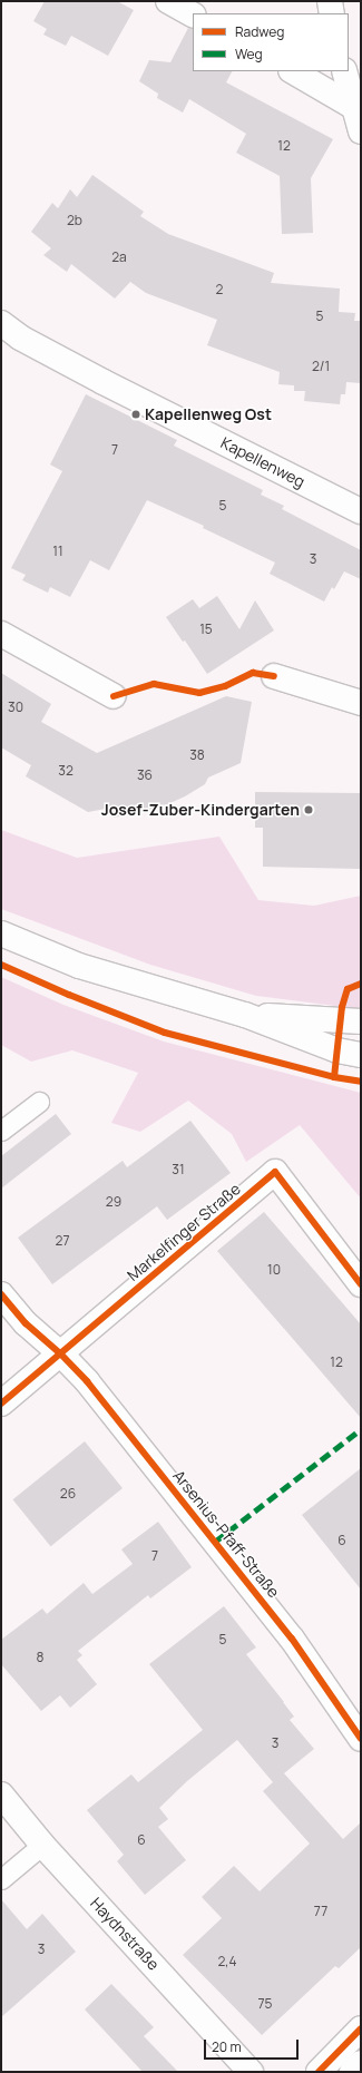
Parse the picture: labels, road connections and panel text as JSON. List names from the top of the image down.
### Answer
{
  "streets": {
    "street": [
      "Kapellenweg",
      "Markelfinger Straße",
      "Arsenius-Pfaff-Straße",
      "Haydnstraße"
    ]
  },
  "crossings": [
    ["Markelfinger Straße", "Arsenius-Pfaff-Straße"]
  ],
  "places": ["Kapellenweg Ost", "Josef-Zuber-Kindergarten"],
  "house_numbers": [
    "12",
    "2b",
    "2a",
    "2",
    "5",
    "2/1",
    "7",
    "5",
    "11",
    "3",
    "15",
    "30",
    "38",
    "32",
    "36",
    "31",
    "29",
    "27",
    "10",
    "12",
    "26",
    "6",
    "7",
    "5",
    "8",
    "3",
    "6",
    "77",
    "3",
    "2,4",
    "75"
  ],
  "legend": ["Radweg", "Weg"],
  "scale_bar": "20 m"
}
